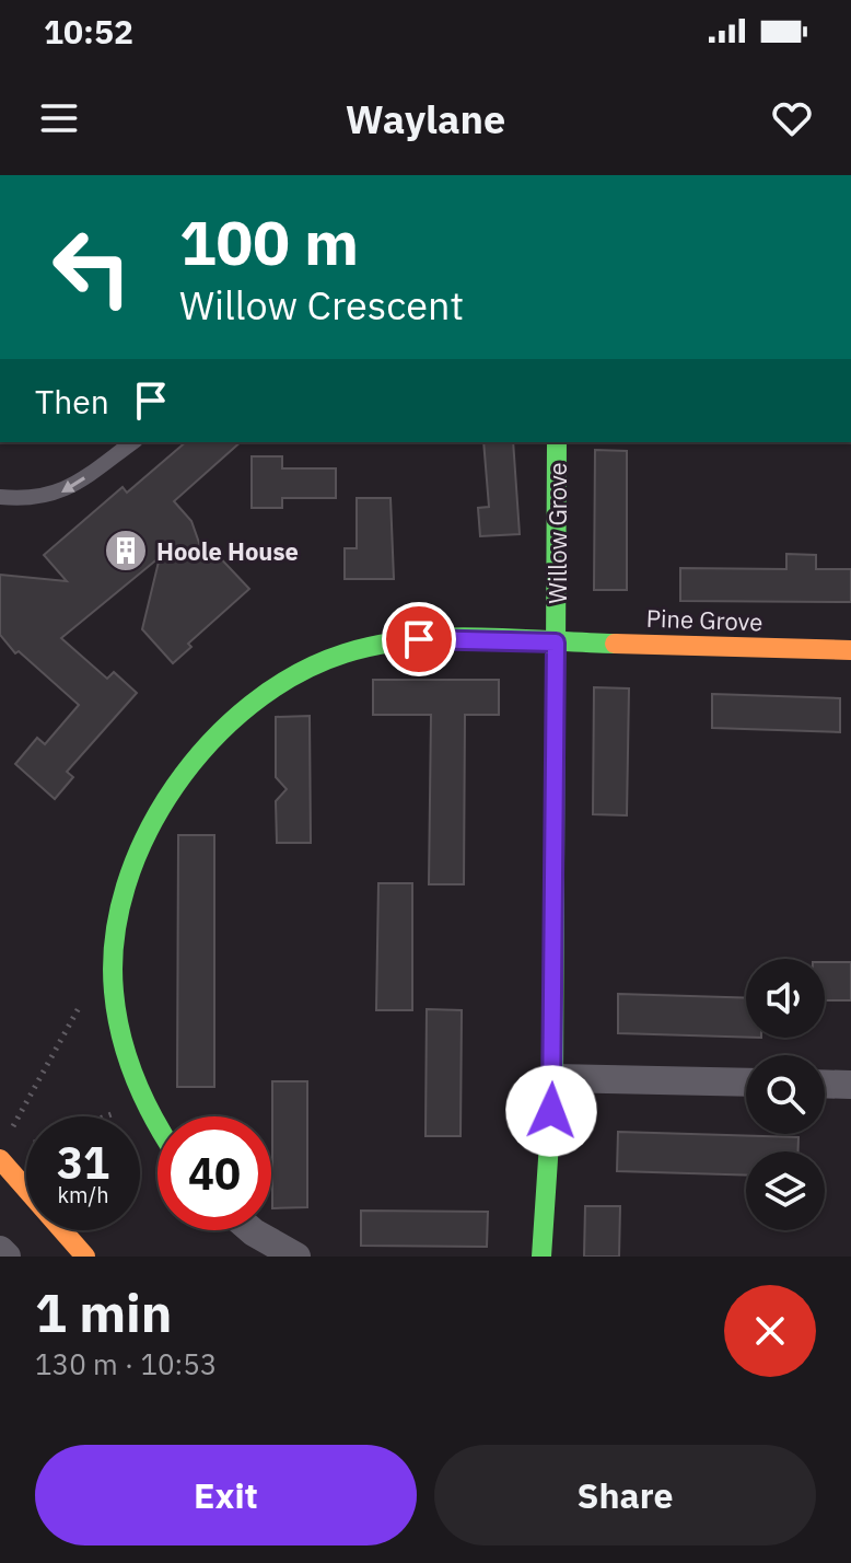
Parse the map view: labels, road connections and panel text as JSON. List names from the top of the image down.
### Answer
{
  "streets": {
    "main road": ["Willow Grove", "Pine Grove"]
  },
  "crossings": [
    ["Willow Grove", "Pine Grove"]
  ],
  "places": {
    "building": ["Hoole House"]
  },
  "page": {
    "status": "10:52",
    "header": "Waylane",
    "turn": ["100 m", "Willow Crescent"],
    "then": "Then",
    "speed": "31 km/h",
    "limit": "40",
    "heading": ["1 min", "130 m · 10:53"],
    "buttons": ["Exit", "Share"]
  }
}
